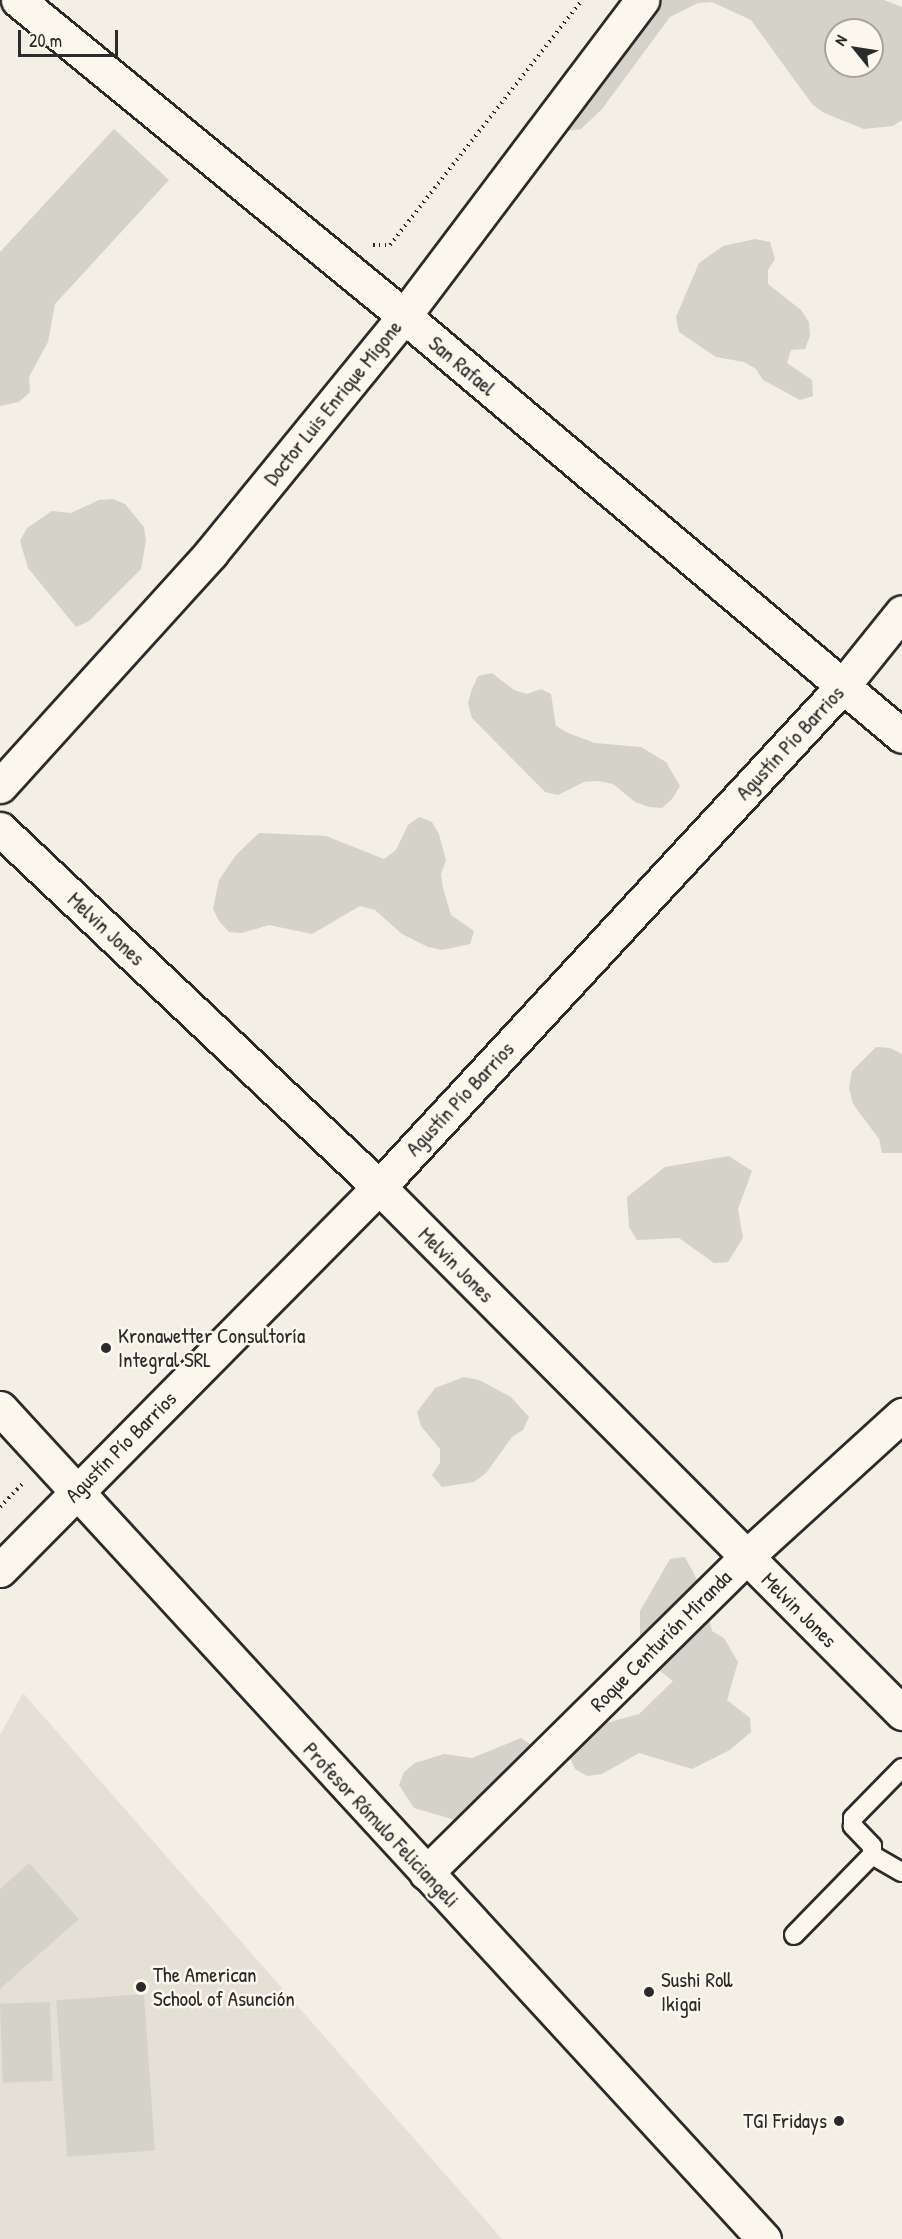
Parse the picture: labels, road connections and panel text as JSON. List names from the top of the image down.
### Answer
{
  "streets": {
    "street": [
      "San Rafael",
      "Doctor Luis Enrique Migone",
      "Agustín Pío Barrios",
      "Melvin Jones",
      "Roque Centurión Miranda",
      "Profesor Rómulo Feliciangeli"
    ]
  },
  "crossings": [
    ["San Rafael", "Doctor Luis Enrique Migone"],
    ["San Rafael", "Agustín Pío Barrios"],
    ["Agustín Pío Barrios", "Melvin Jones"],
    ["Agustín Pío Barrios", "Profesor Rómulo Feliciangeli"],
    ["Melvin Jones", "Roque Centurión Miranda"],
    ["Roque Centurión Miranda", "Profesor Rómulo Feliciangeli"]
  ],
  "places": [
    "Kronawetter Consultoría Integral SRL",
    "The American School of Asunción",
    "Sushi Roll Ikigai",
    "TGI Fridays"
  ],
  "scale_bar": "20 m",
  "north": "top left"
}
